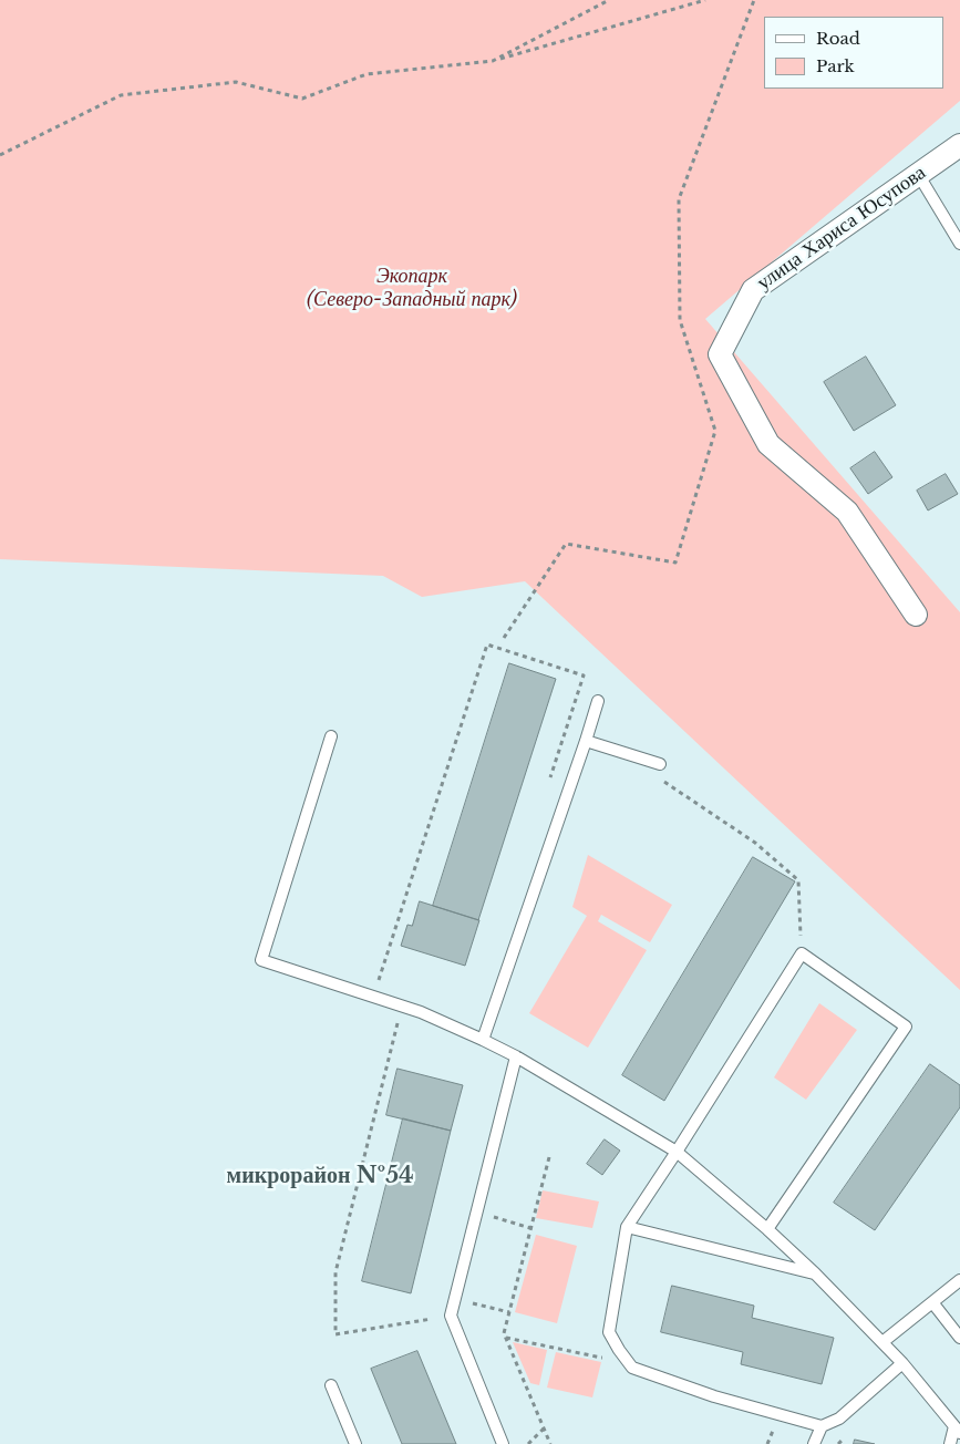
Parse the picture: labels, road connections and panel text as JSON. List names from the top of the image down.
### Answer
{
  "streets": {
    "street": ["улица Хариса Юсупова"]
  },
  "districts": ["микрорайон №54"],
  "parks": ["Экопарк (Северо-Западный парк)"],
  "legend": ["Road", "Park"]
}
